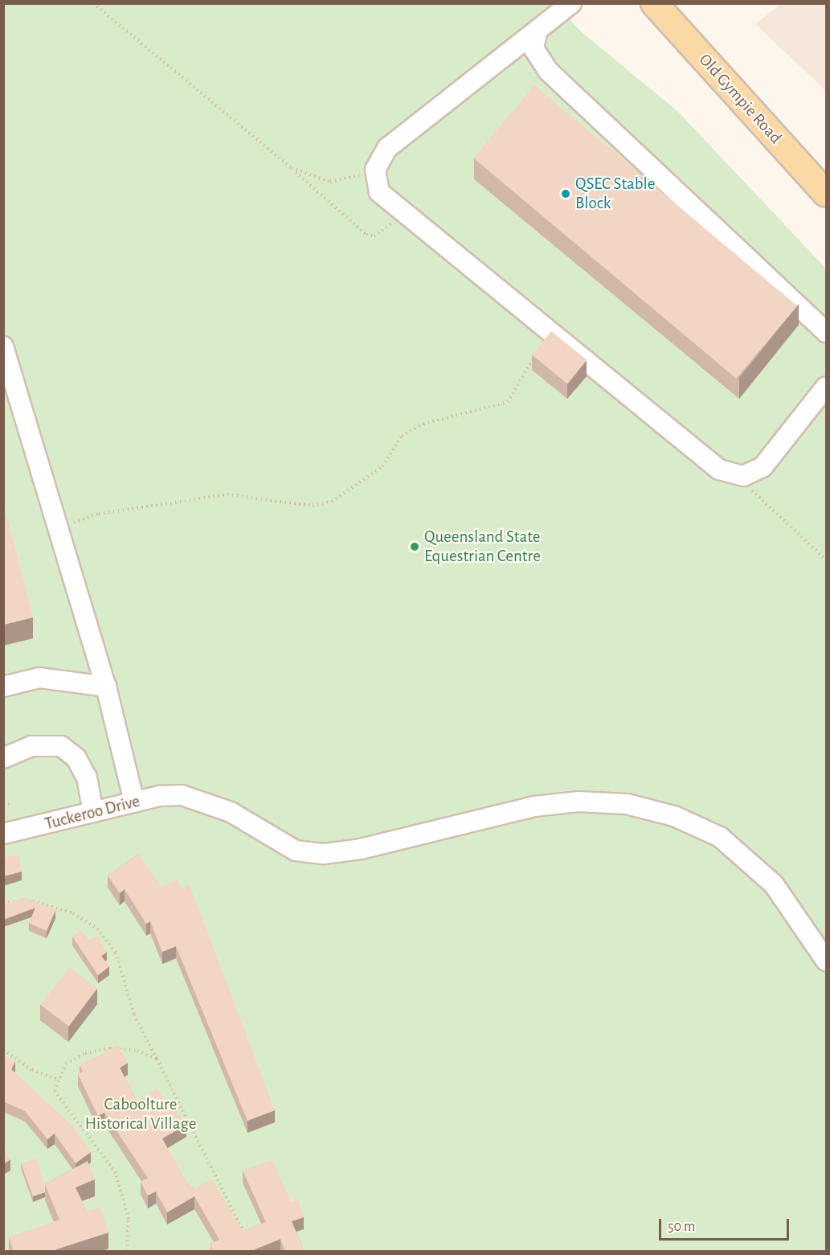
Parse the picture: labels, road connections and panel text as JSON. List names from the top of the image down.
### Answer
{
  "streets": {
    "main road": ["Old Gympie Road"],
    "street": ["Tuckeroo Drive"]
  },
  "parks": ["Caboolture Historical Village"],
  "places": ["QSEC Stable Block", "Queensland State Equestrian Centre"],
  "scale_bar": "50 m"
}
